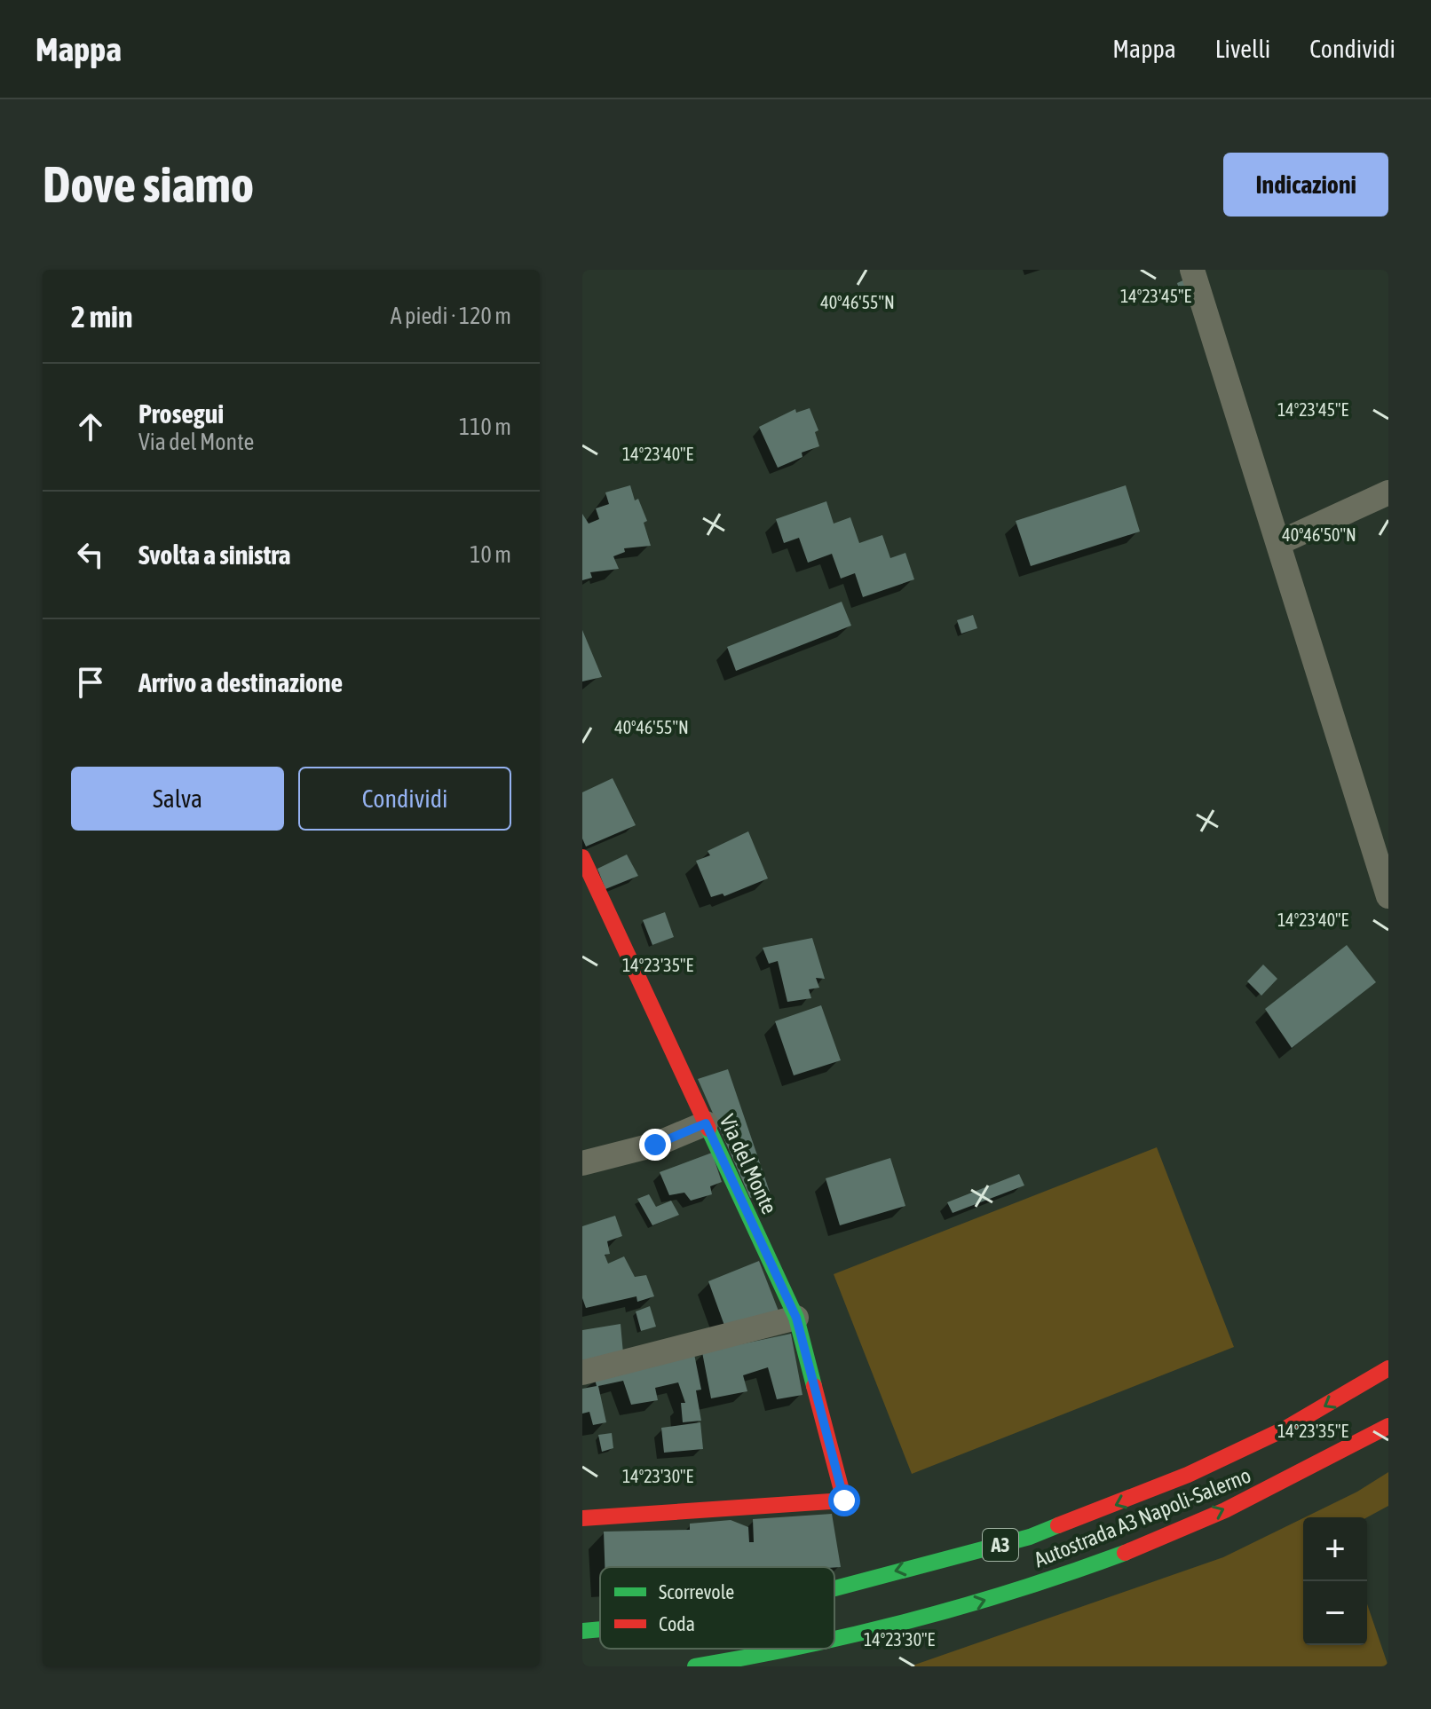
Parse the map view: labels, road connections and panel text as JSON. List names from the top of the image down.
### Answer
{
  "streets": {
    "main road": ["Via del Monte", "Autostrada A3 Napoli-Salerno", "A3"]
  },
  "legend": ["Scorrevole", "Coda"],
  "page": {
    "header": "Mappa",
    "nav": ["Mappa", "Livelli", "Condividi"],
    "buttons": [
      "Indicazioni",
      ["Salva", "Condividi"]
    ],
    "title": "Dove siamo",
    "heading": ["2 min", "A piedi · 120 m"],
    "list": [
      ["Prosegui", "Via del Monte", "110 m"],
      ["Svolta a sinistra", "10 m"],
      "Arrivo a destinazione"
    ],
    "map_buttons": ["+", "−"]
  },
  "coordinates": [
    "14°23'45\"E",
    "40°46'55\"N",
    "14°23'40\"E",
    "40°46'50\"N",
    "14°23'35\"E",
    "14°23'30\"E"
  ]
}
